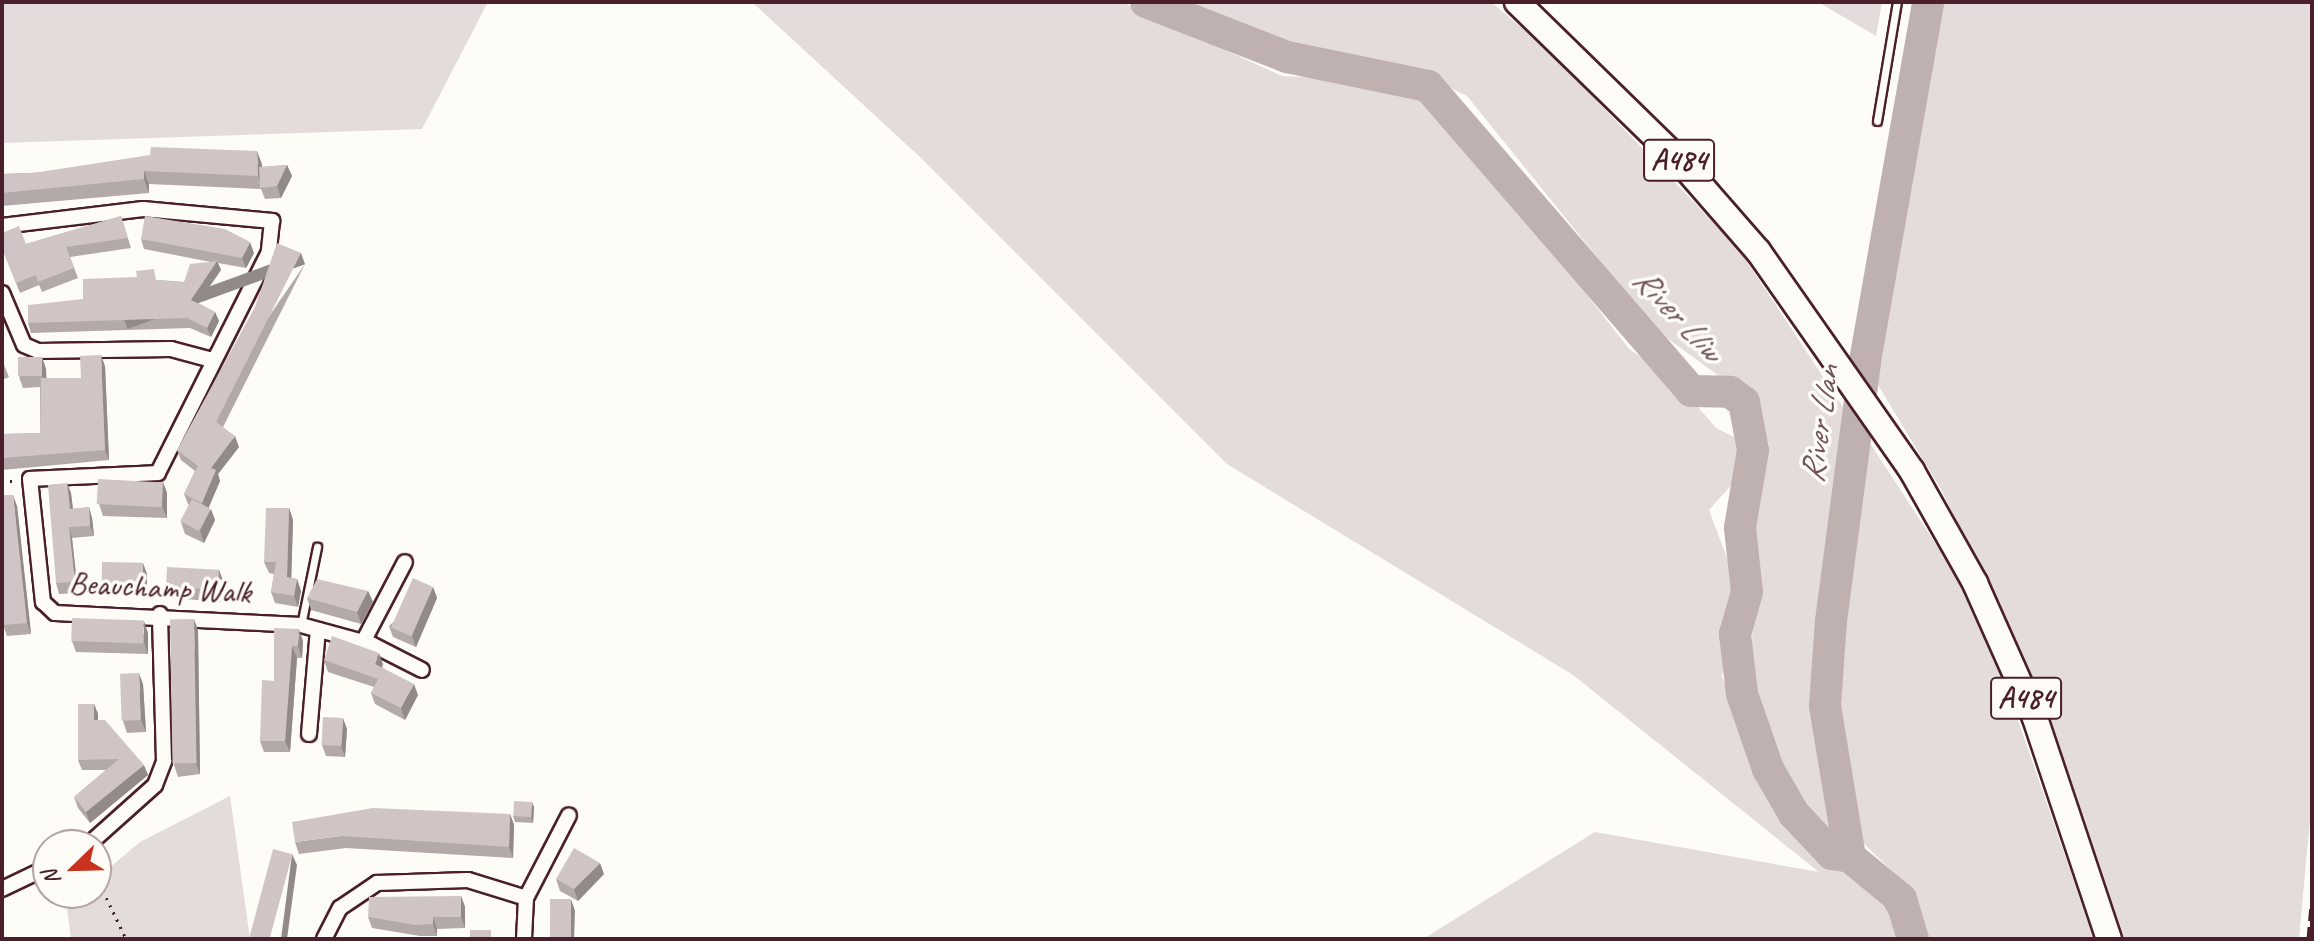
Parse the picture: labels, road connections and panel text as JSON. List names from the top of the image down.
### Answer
{
  "streets": {
    "main road": ["A484"],
    "street": ["Beauchamp Walk"]
  },
  "water": ["River Lliw", "River Llan"],
  "north": "bottom left"
}
